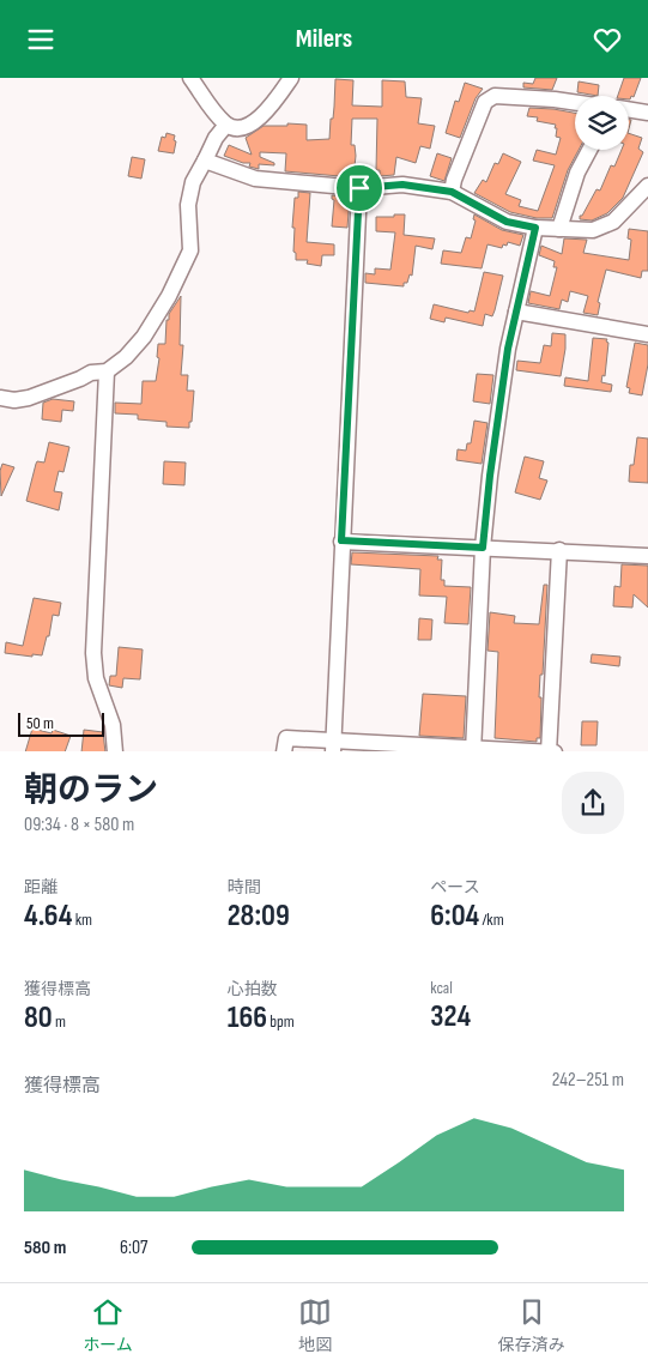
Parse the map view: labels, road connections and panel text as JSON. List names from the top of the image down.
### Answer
{
  "scale_bar": "50 m",
  "page": {
    "header": "Milers",
    "scale": "50 m",
    "heading": ["朝のラン", "09:34 · 8 × 580 m"],
    "stats": [
      ["距離", "4.64 km"],
      ["時間", "28:09"],
      ["ペース", "6:04 /km"],
      ["獲得標高", "80 m"],
      ["心拍数", "166 bpm"],
      ["kcal", "324"]
    ],
    "chart": ["獲得標高", "242–251 m"],
    "list": [
      {
        "name": "580 m",
        "note": "6:07"
      }
    ],
    "tabs": ["ホーム", "地図", "保存済み"]
  }
}
